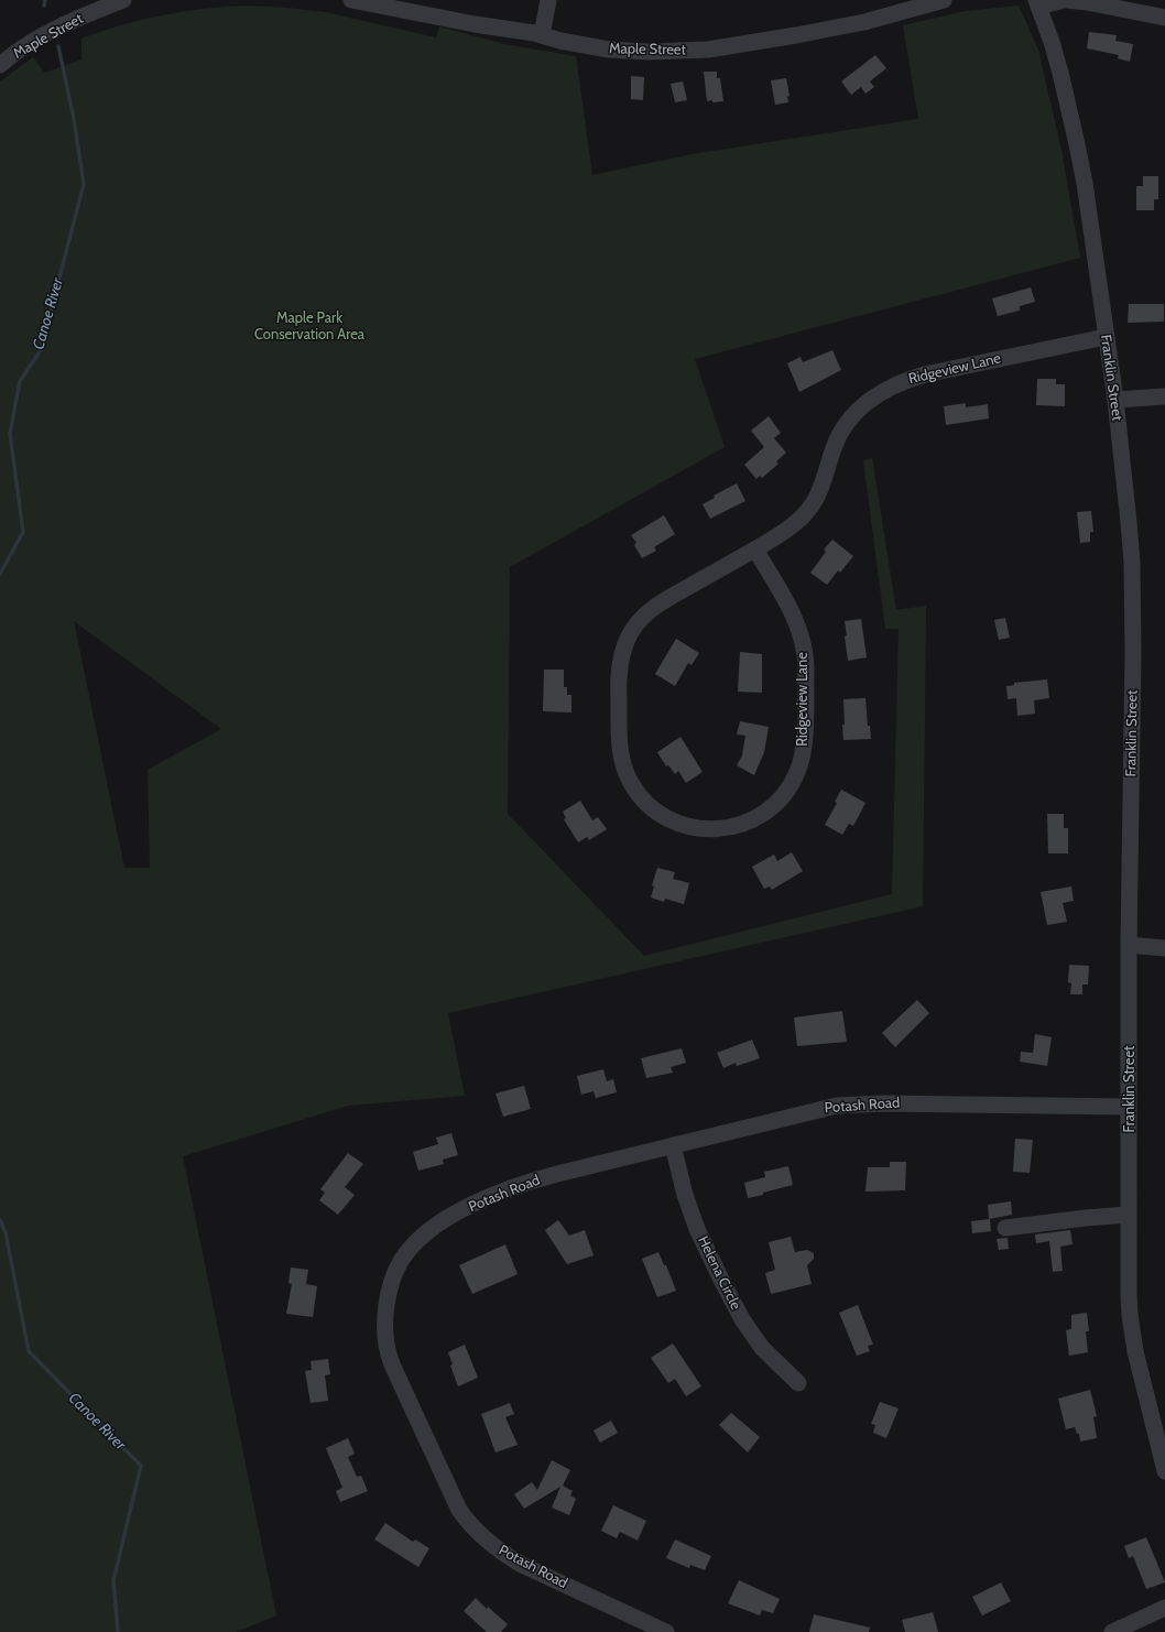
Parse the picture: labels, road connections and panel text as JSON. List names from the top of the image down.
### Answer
{
  "streets": {
    "street": [
      "Maple Street",
      "Ridgeview Lane",
      "Franklin Street",
      "Potash Road",
      "Helena Circle"
    ]
  },
  "crossings": [
    ["Ridgeview Lane", "Franklin Street"],
    ["Franklin Street", "Potash Road"],
    ["Potash Road", "Helena Circle"]
  ],
  "water": ["Canoe River"],
  "parks": ["Maple Park Conservation Area"]
}
